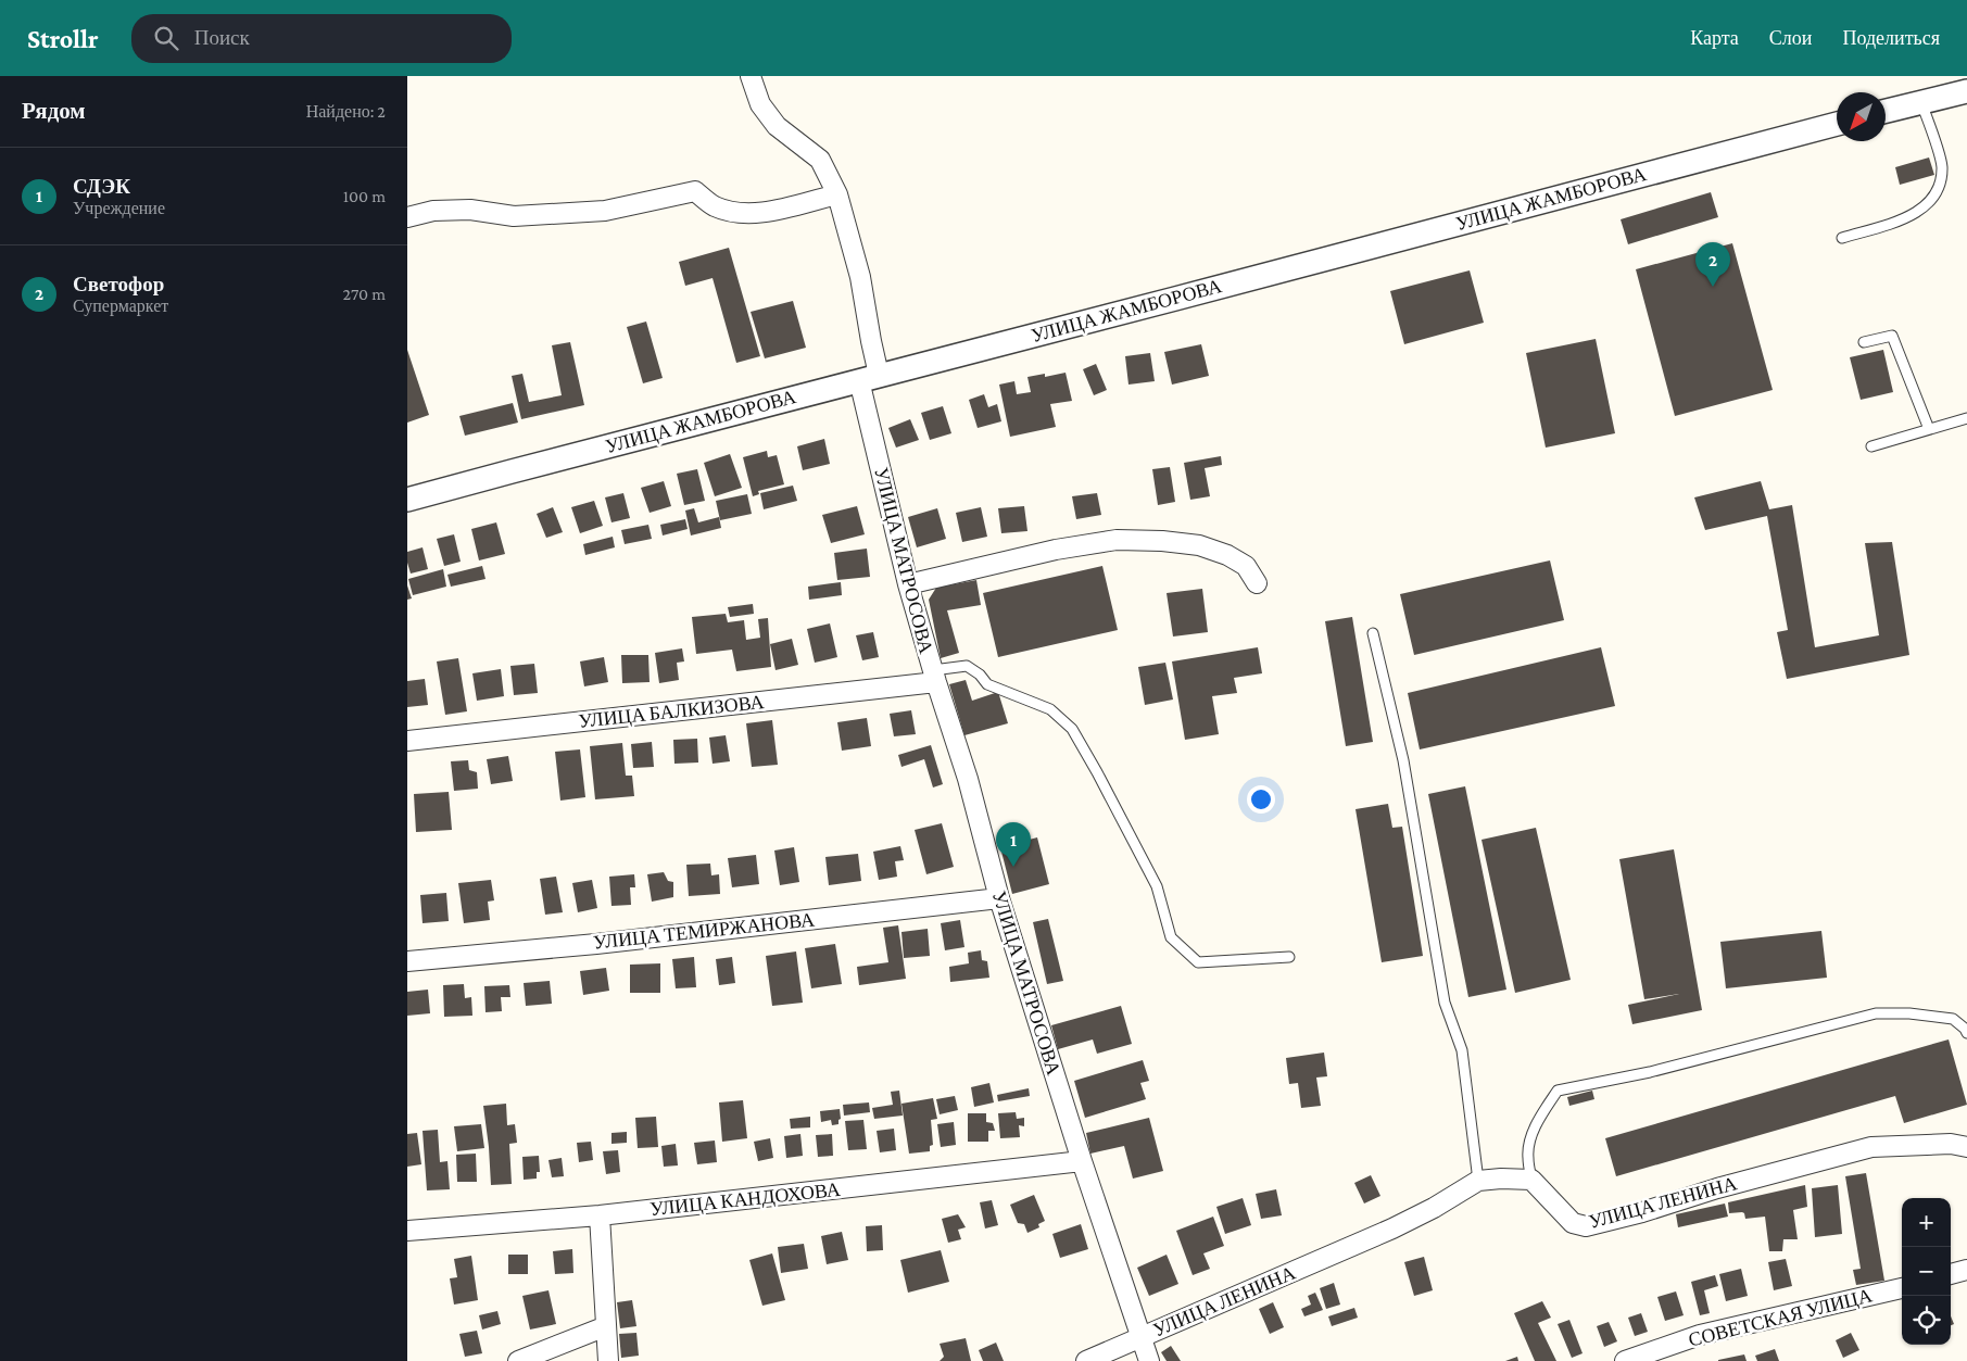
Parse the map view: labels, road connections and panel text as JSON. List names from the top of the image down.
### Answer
{
  "streets": {
    "street": [
      "УЛИЦА ЖАМБОРОВА",
      "УЛИЦА МАТРОСОВА",
      "УЛИЦА БАЛКИЗОВА",
      "УЛИЦА ТЕМИРЖАНОВА",
      "УЛИЦА КАНДОХОВА",
      "УЛИЦА ЛЕНИНА",
      "СОВЕТСКАЯ УЛИЦА"
    ]
  },
  "crossings": [
    ["УЛИЦА ЖАМБОРОВА", "УЛИЦА МАТРОСОВА"],
    ["УЛИЦА МАТРОСОВА", "УЛИЦА БАЛКИЗОВА"],
    ["УЛИЦА МАТРОСОВА", "УЛИЦА ТЕМИРЖАНОВА"],
    ["УЛИЦА МАТРОСОВА", "УЛИЦА КАНДОХОВА"],
    ["УЛИЦА МАТРОСОВА", "УЛИЦА ЛЕНИНА"]
  ],
  "north": "bottom left",
  "page": {
    "header": "Strollr",
    "search": "Поиск",
    "nav": ["Карта", "Слои", "Поделиться"],
    "heading": ["Рядом", "Найдено: 2"],
    "list": [
      {
        "mark": "1",
        "name": "СДЭК",
        "note": "Учреждение",
        "value": "100 m"
      },
      {
        "mark": "2",
        "name": "Светофор",
        "note": "Супермаркет",
        "value": "270 m"
      }
    ],
    "pins": ["2", "1"],
    "map_buttons": ["+", "−"]
  }
}
